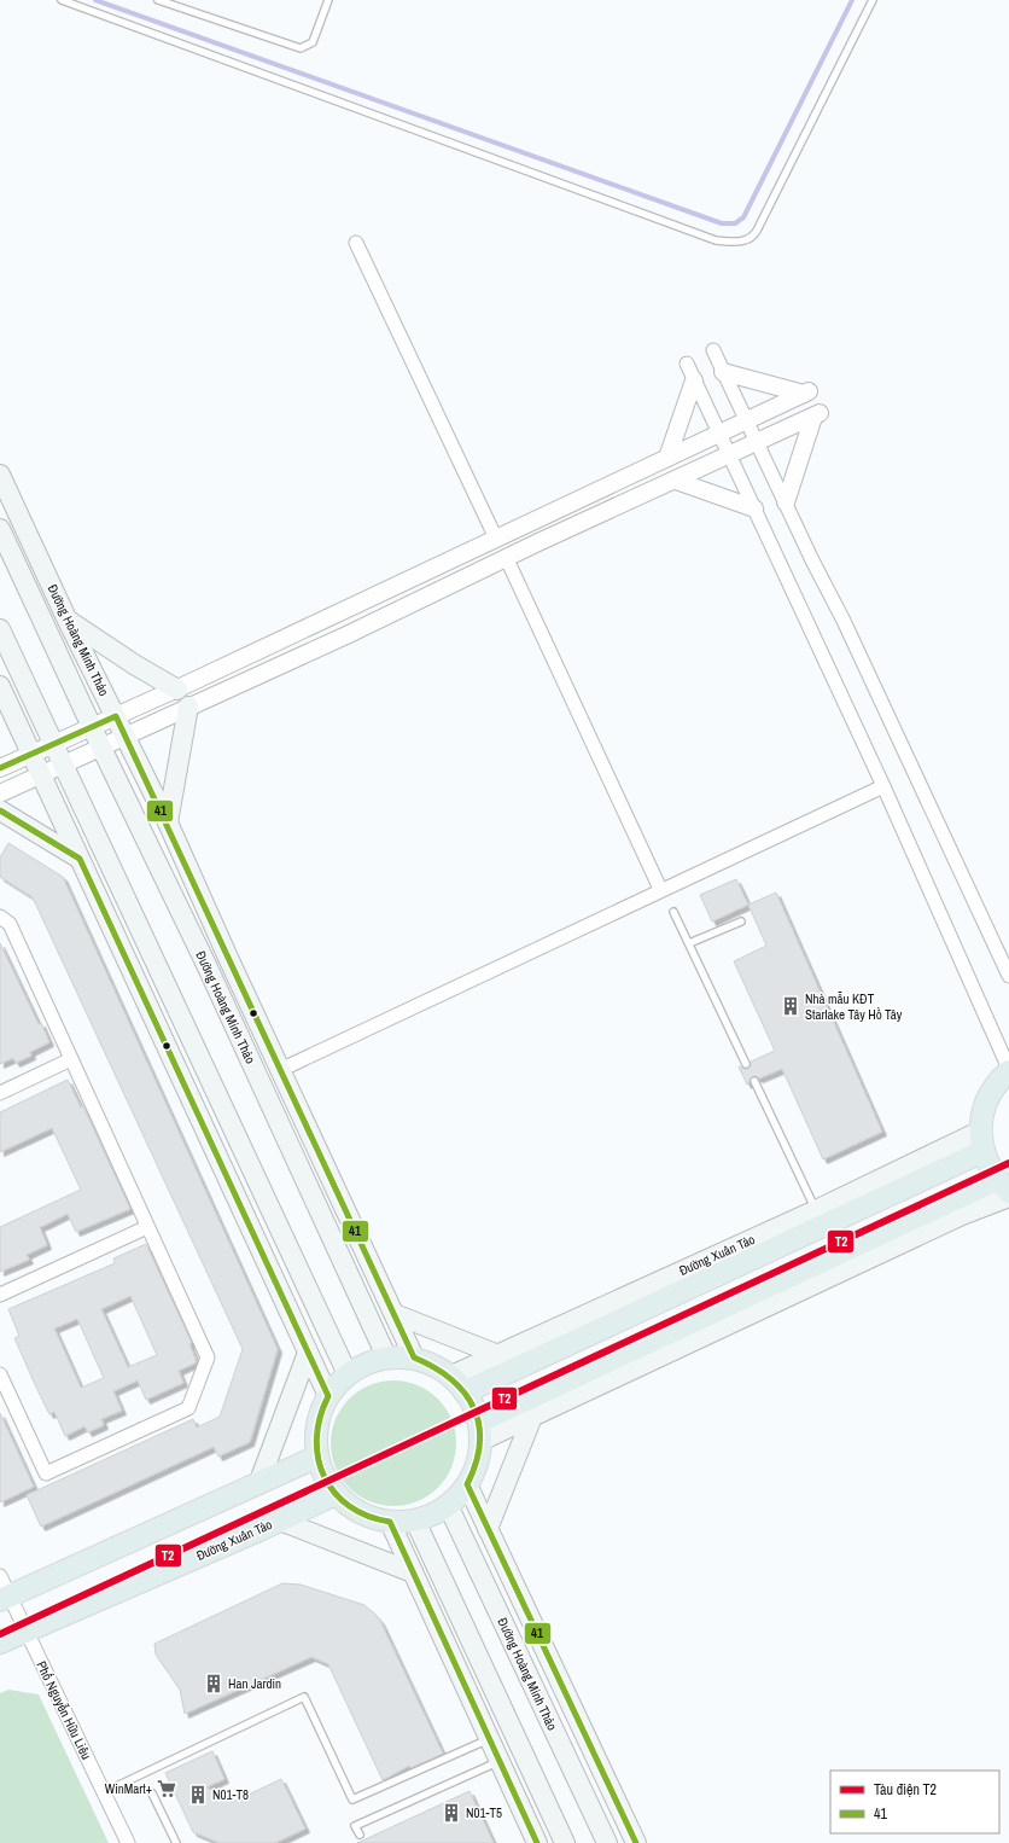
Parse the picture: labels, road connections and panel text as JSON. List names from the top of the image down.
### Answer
{
  "streets": {
    "main road": ["Đường Hoàng Minh Thảo", "Đường Xuân Tảo"],
    "street": ["Phố Nguyễn Hữu Liêu"]
  },
  "crossings": [
    ["Đường Hoàng Minh Thảo", "Đường Xuân Tảo"],
    ["Đường Xuân Tảo", "Phố Nguyễn Hữu Liêu"]
  ],
  "places": {
    "building": [
      "Nhà mẫu KĐT Starlake Tây Hồ Tây",
      "Han Jardin",
      "N01-T8",
      "N01-T5"
    ],
    "supermarket": ["WinMart+"]
  },
  "lines": ["transit line 41", "metro line T2"],
  "legend": ["Tàu điện T2", "41"]
}
